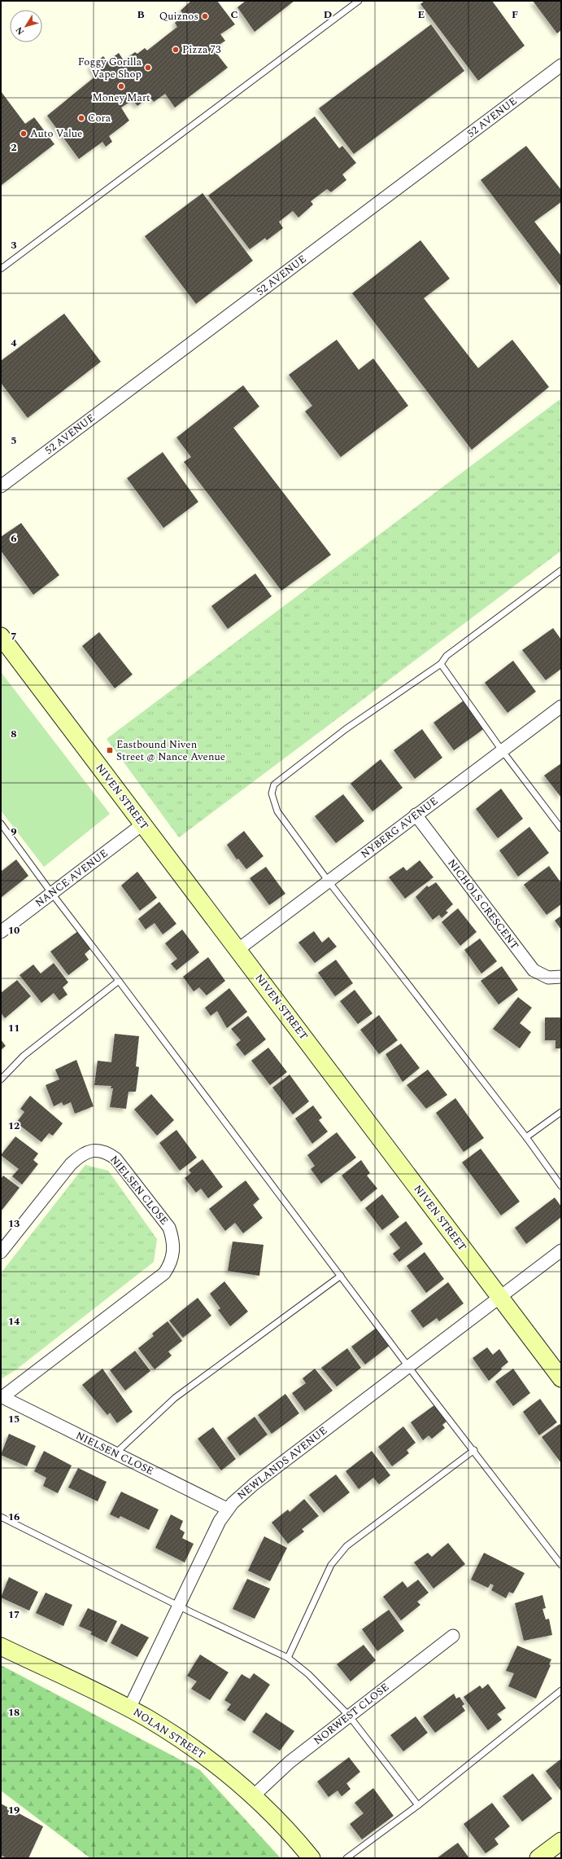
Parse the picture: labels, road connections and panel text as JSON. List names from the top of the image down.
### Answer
{
  "streets": {
    "street": [
      "52 AVENUE",
      "NIVEN STREET",
      "NYBERG AVENUE",
      "NANCE AVENUE",
      "NICHOLS CRESCENT",
      "NIELSEN CLOSE",
      "NEWLANDS AVENUE",
      "NORWEST CLOSE",
      "NOLAN STREET"
    ]
  },
  "crossings": [
    ["NIVEN STREET", "NYBERG AVENUE"],
    ["NIVEN STREET", "NANCE AVENUE"],
    ["NIVEN STREET", "NEWLANDS AVENUE"],
    ["NYBERG AVENUE", "NICHOLS CRESCENT"],
    ["NIELSEN CLOSE", "NEWLANDS AVENUE"],
    ["NEWLANDS AVENUE", "NOLAN STREET"],
    ["NORWEST CLOSE", "NOLAN STREET"]
  ],
  "places": {
    "other": [
      "Quiznos",
      "Pizza 73",
      "Foggy Gorilla Vape Shop",
      "Money Mart",
      "Cora",
      "Auto Value"
    ],
    "transit": ["Eastbound Niven Street @ Nance Avenue"]
  },
  "north": "bottom left",
  "grid": {
    "columns": [
      "B",
      "C",
      "D",
      "E",
      "F"
    ],
    "rows": [
      "2",
      "3",
      "4",
      "5",
      "6",
      "7",
      "8",
      "9",
      "10",
      "11",
      "12",
      "13",
      "14",
      "15",
      "16",
      "17",
      "18",
      "19"
    ]
  }
}
